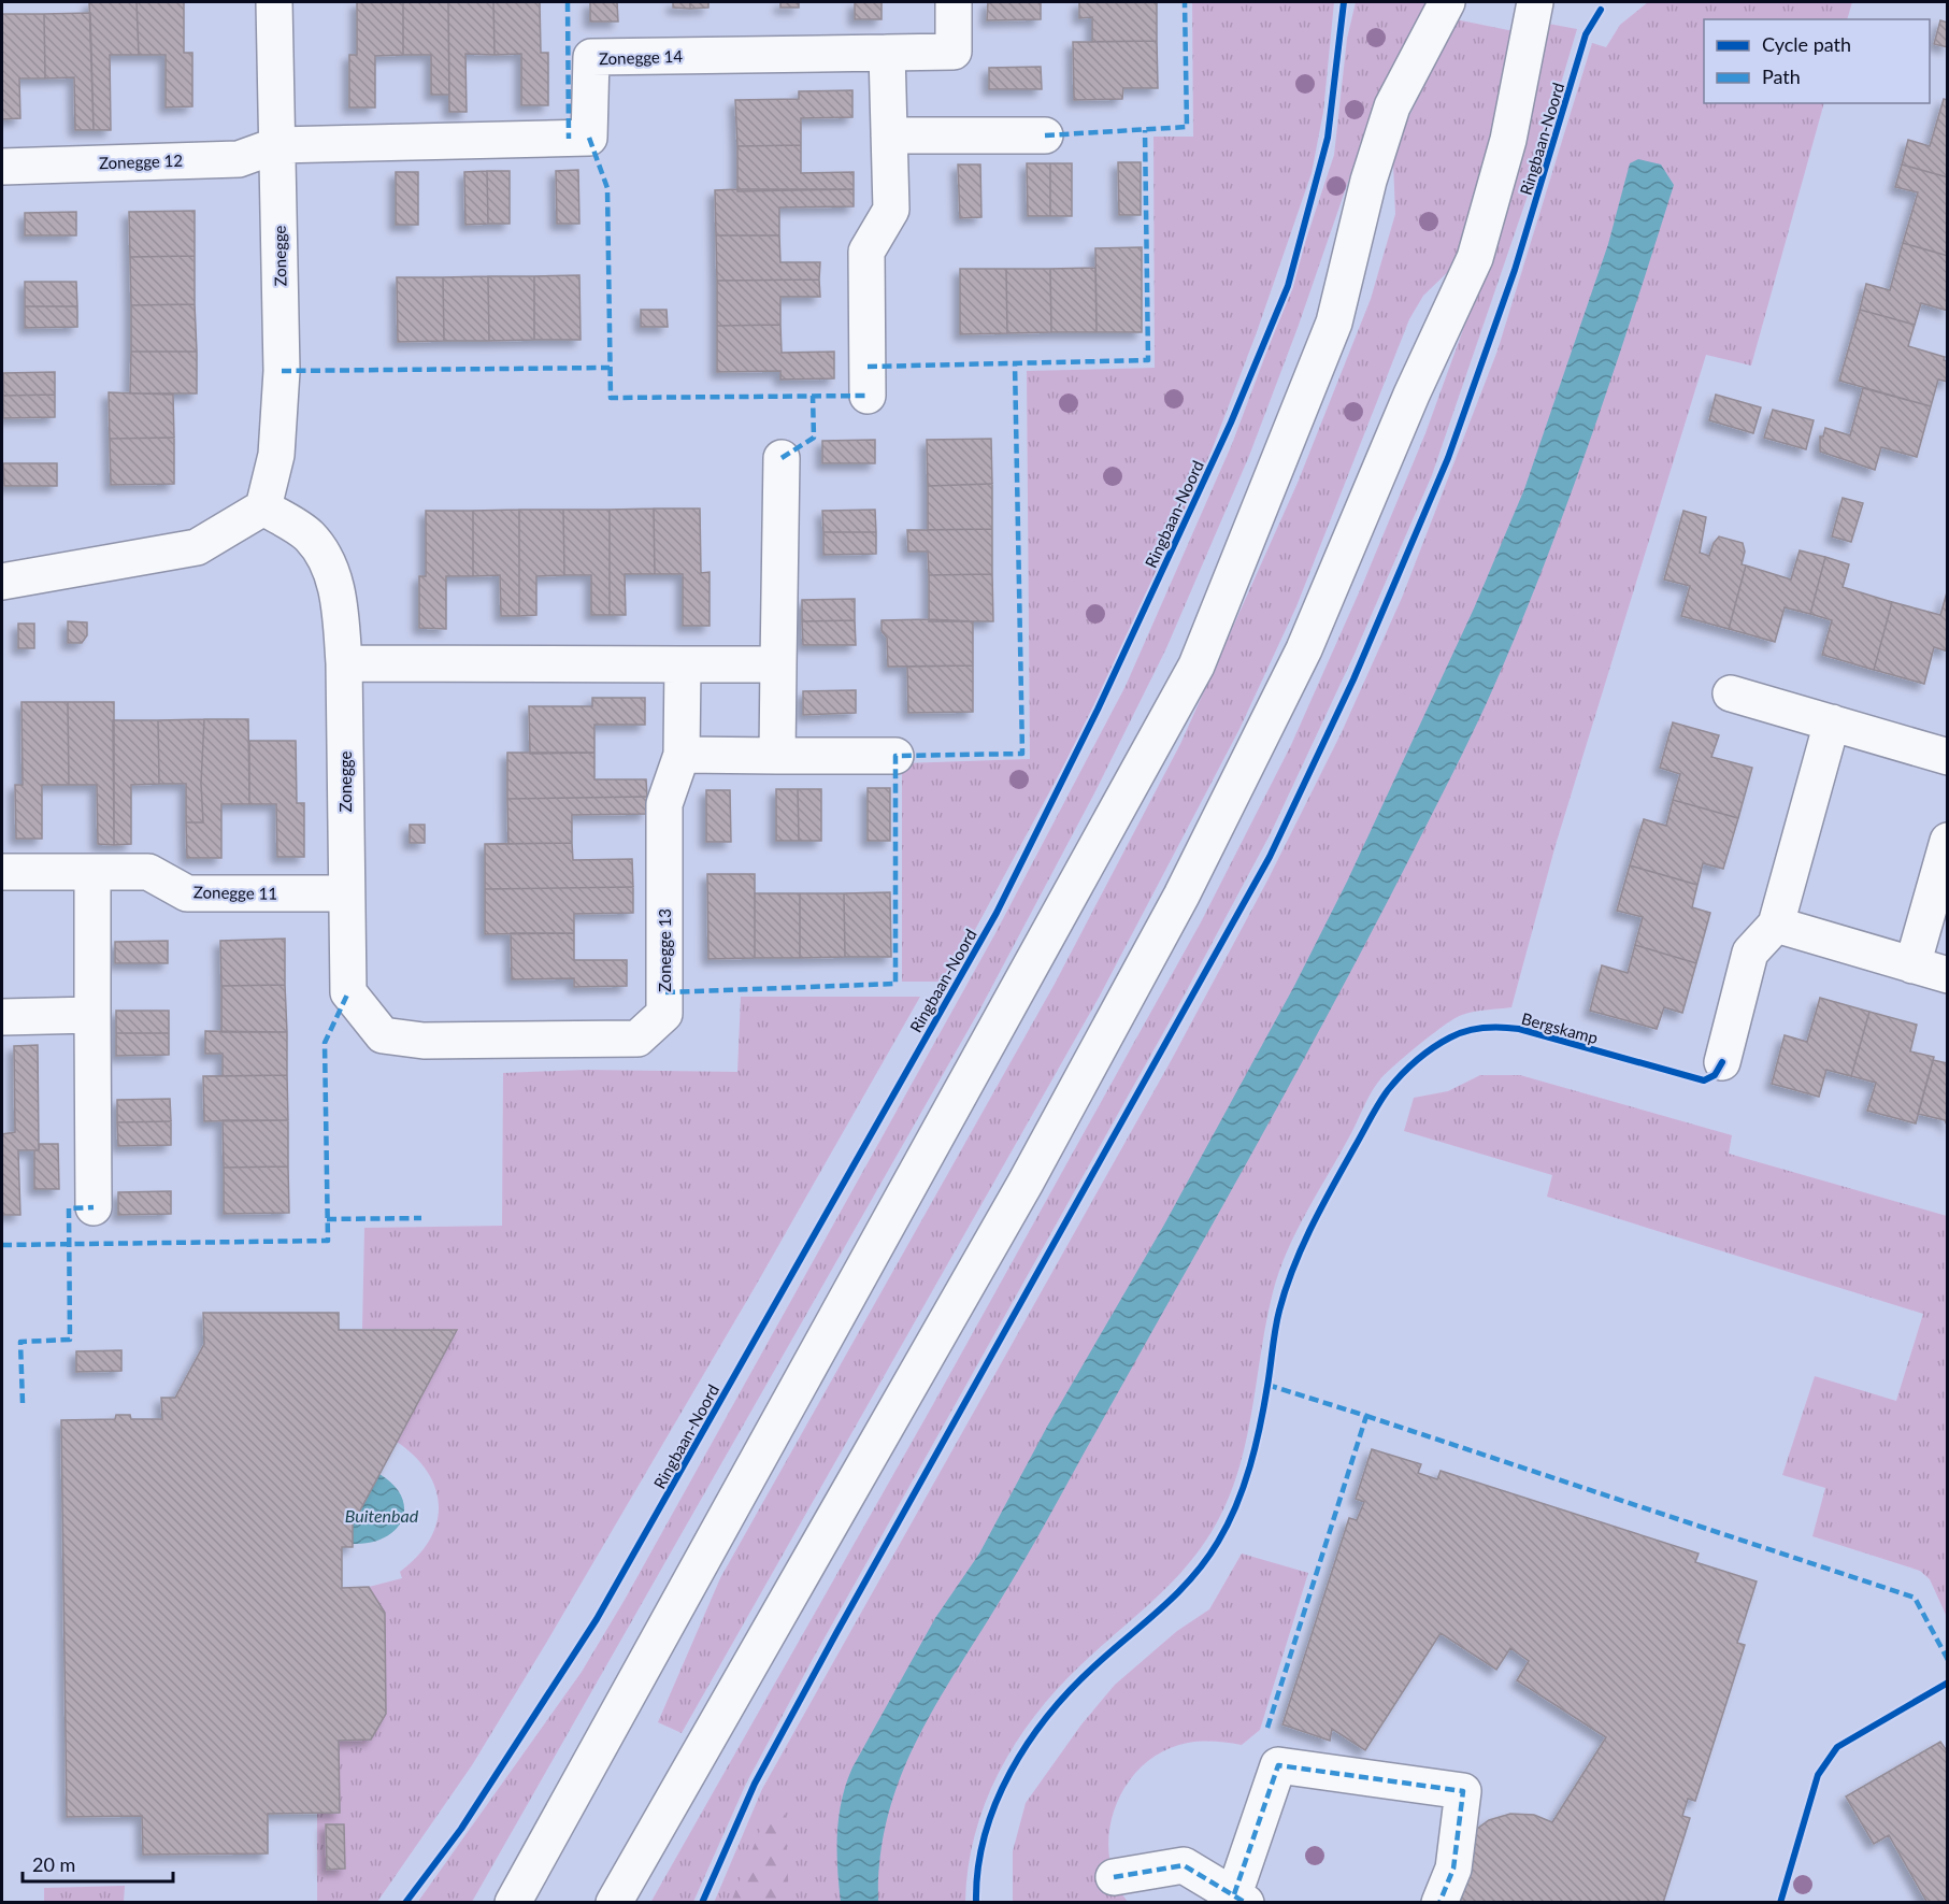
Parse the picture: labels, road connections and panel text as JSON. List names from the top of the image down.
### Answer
{
  "streets": {
    "street": [
      "Zonegge 14",
      "Ringbaan-Noord",
      "Zonegge 12",
      "Zonegge",
      "Zonegge 11",
      "Zonegge 13"
    ],
    "cycle path": ["Bergskamp"]
  },
  "crossings": [
    ["Zonegge 14", "Zonegge 12"],
    ["Zonegge 14", "Zonegge"],
    ["Zonegge 12", "Zonegge"],
    ["Zonegge", "Zonegge 11"],
    ["Zonegge", "Zonegge 13"]
  ],
  "water": ["Buitenbad"],
  "legend": ["Cycle path", "Path"],
  "scale_bar": "20 m"
}
